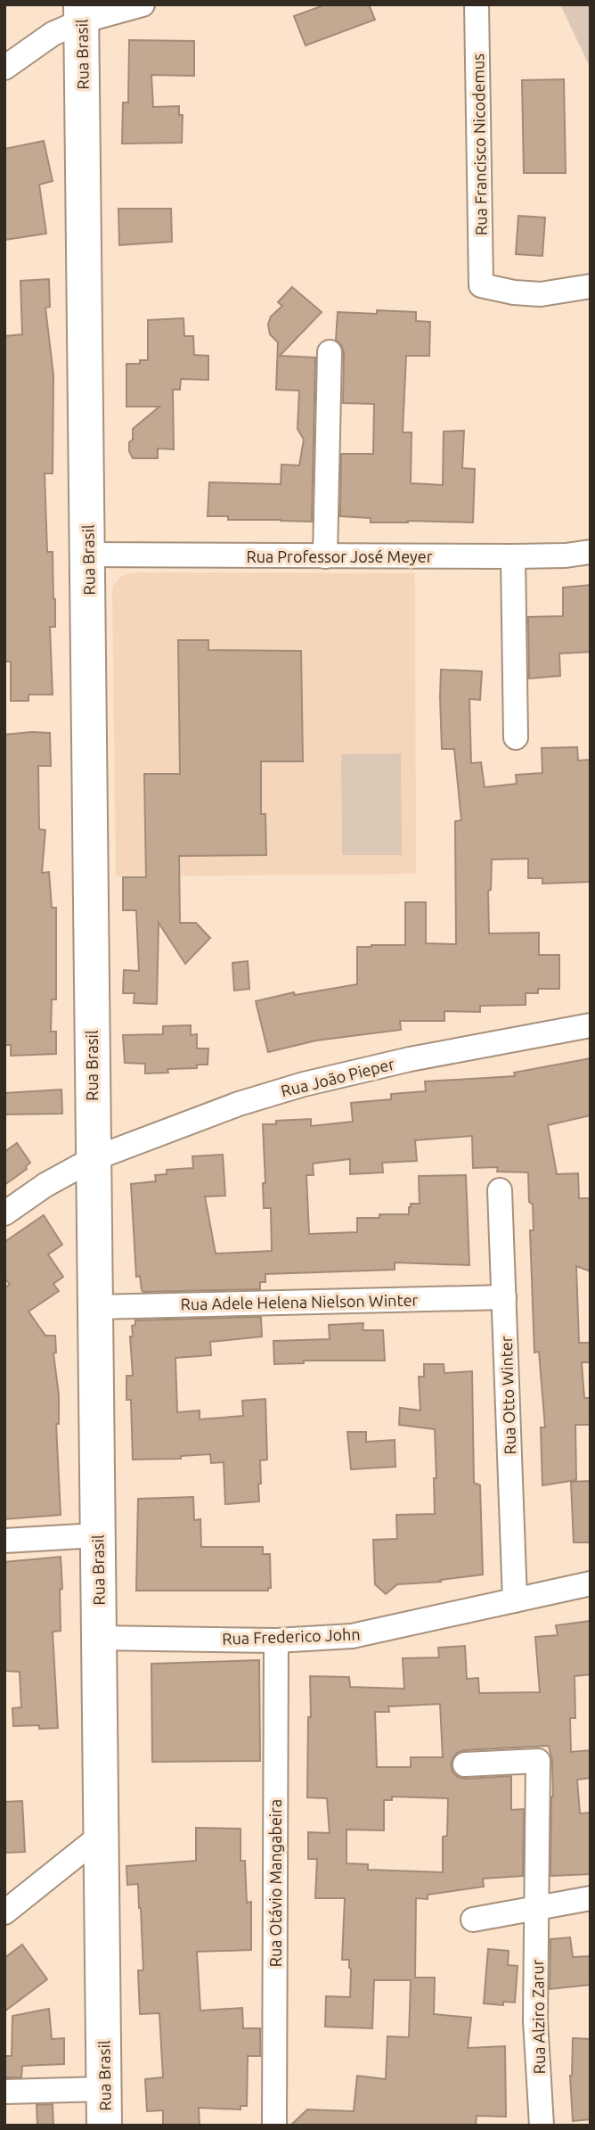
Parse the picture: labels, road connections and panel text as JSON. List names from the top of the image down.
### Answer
{
  "streets": {
    "street": [
      "Rua Brasil",
      "Rua Francisco Nicodemus",
      "Rua Professor José Meyer",
      "Rua João Pieper",
      "Rua Adele Helena Nielson Winter",
      "Rua Otto Winter",
      "Rua Frederico John",
      "Rua Otávio Mangabeira",
      "Rua Alziro Zarur"
    ]
  },
  "crossings": [
    ["Rua Brasil", "Rua Professor José Meyer"],
    ["Rua Brasil", "Rua João Pieper"],
    ["Rua Brasil", "Rua Adele Helena Nielson Winter"],
    ["Rua Brasil", "Rua Frederico John"],
    ["Rua Adele Helena Nielson Winter", "Rua Otto Winter"],
    ["Rua Otto Winter", "Rua Frederico John"],
    ["Rua Frederico John", "Rua Otávio Mangabeira"]
  ]
}
